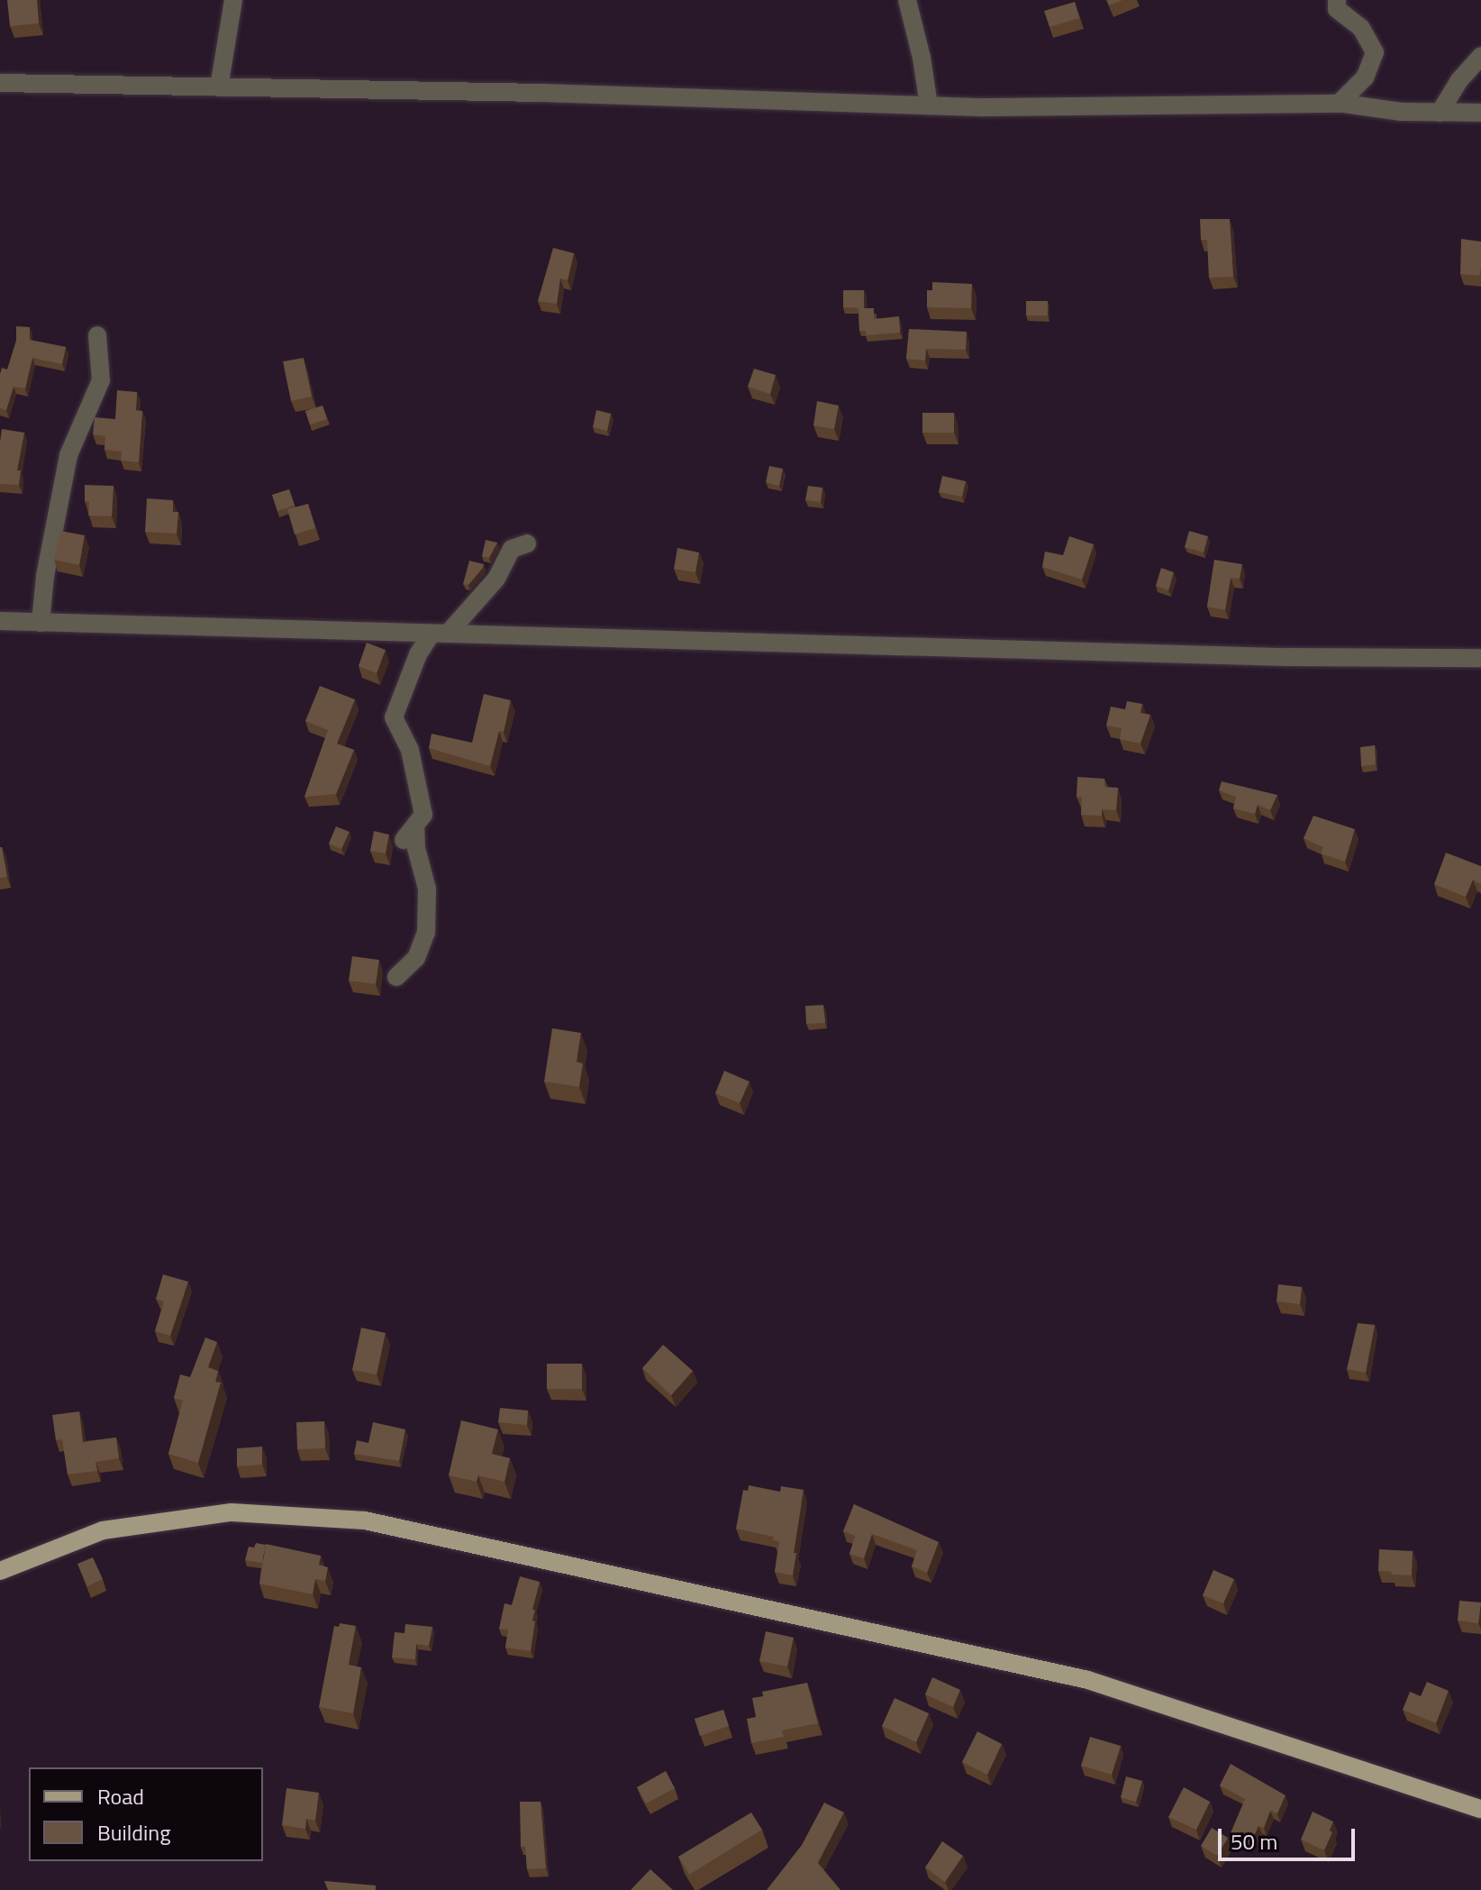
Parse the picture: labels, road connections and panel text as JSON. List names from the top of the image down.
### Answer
{
  "legend": ["Road", "Building"],
  "scale_bar": "50 m"
}
